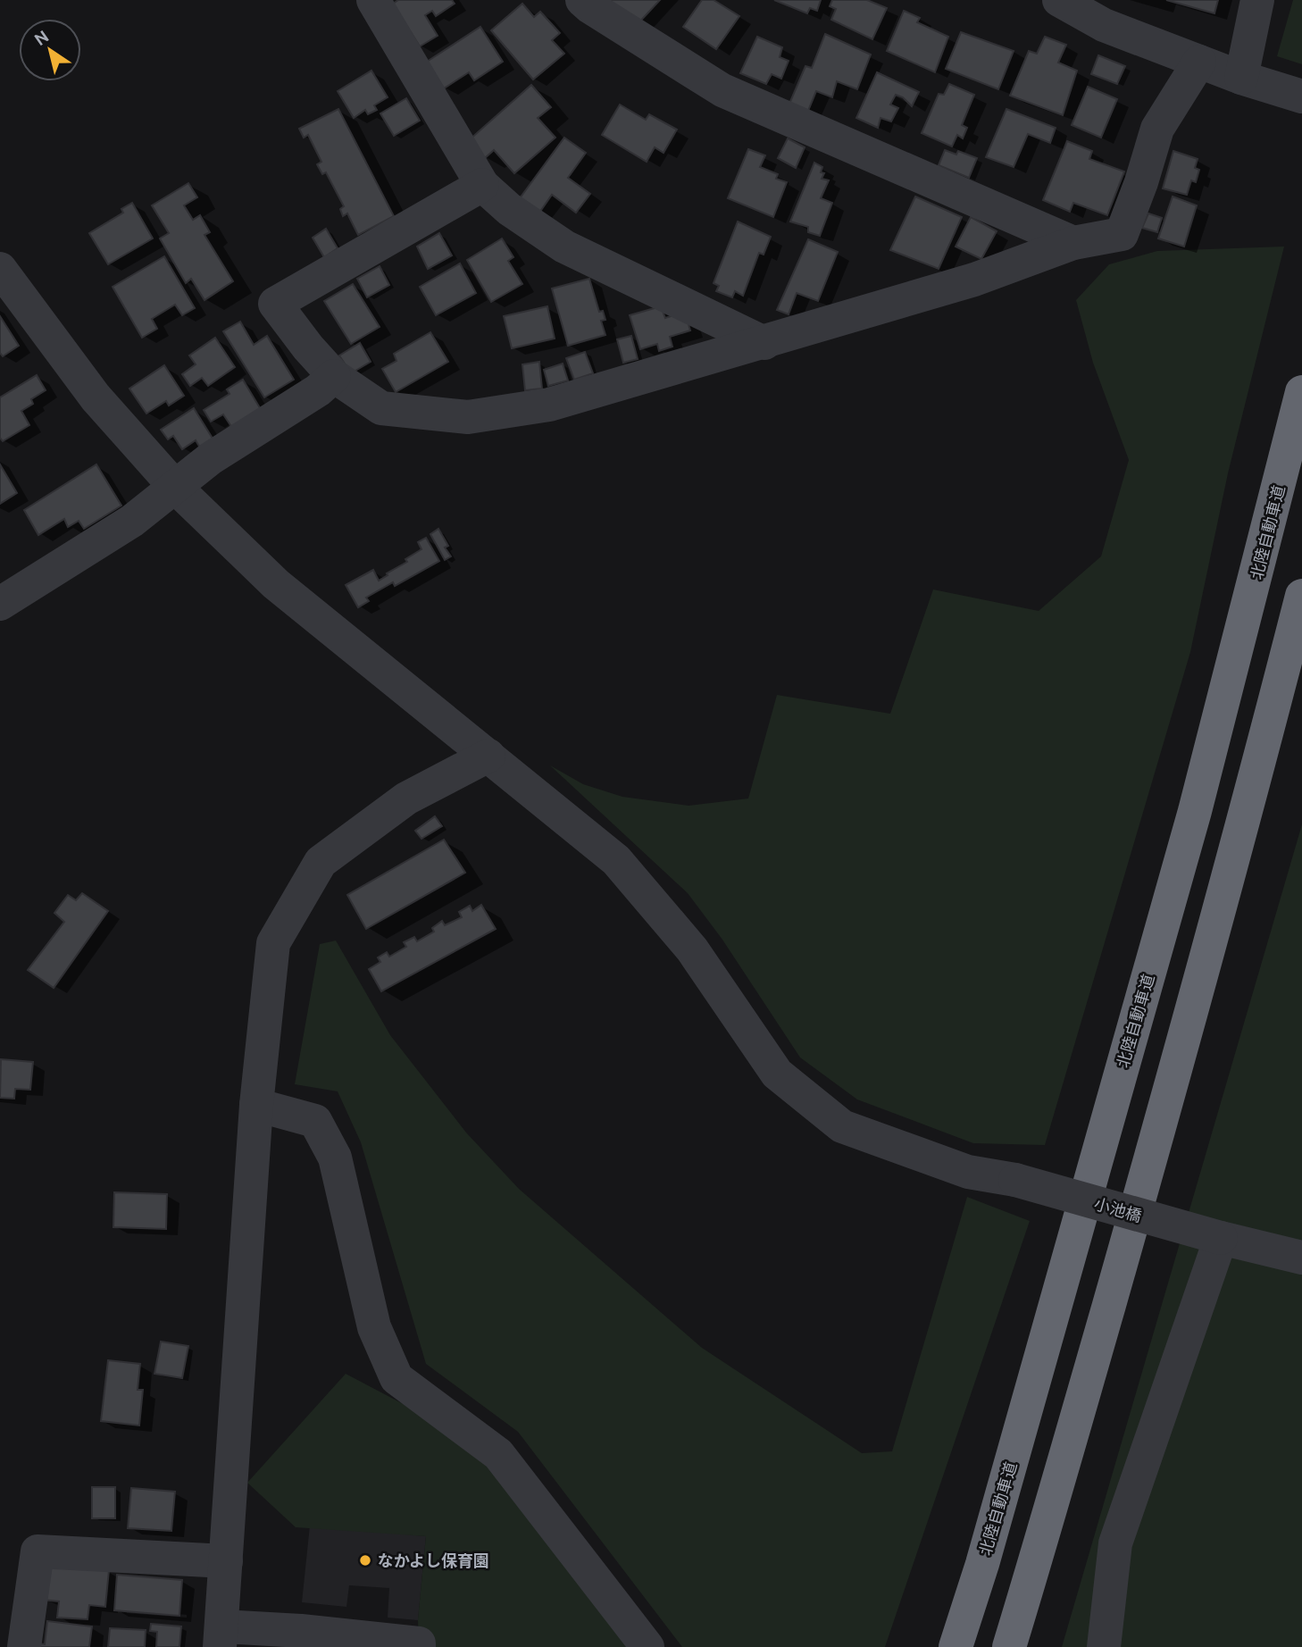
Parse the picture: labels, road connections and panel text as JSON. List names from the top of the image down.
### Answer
{
  "streets": {
    "highway": ["北陸自動車道"],
    "street": ["小池橋"]
  },
  "places": ["なかよし保育園"],
  "north": "top left"
}
